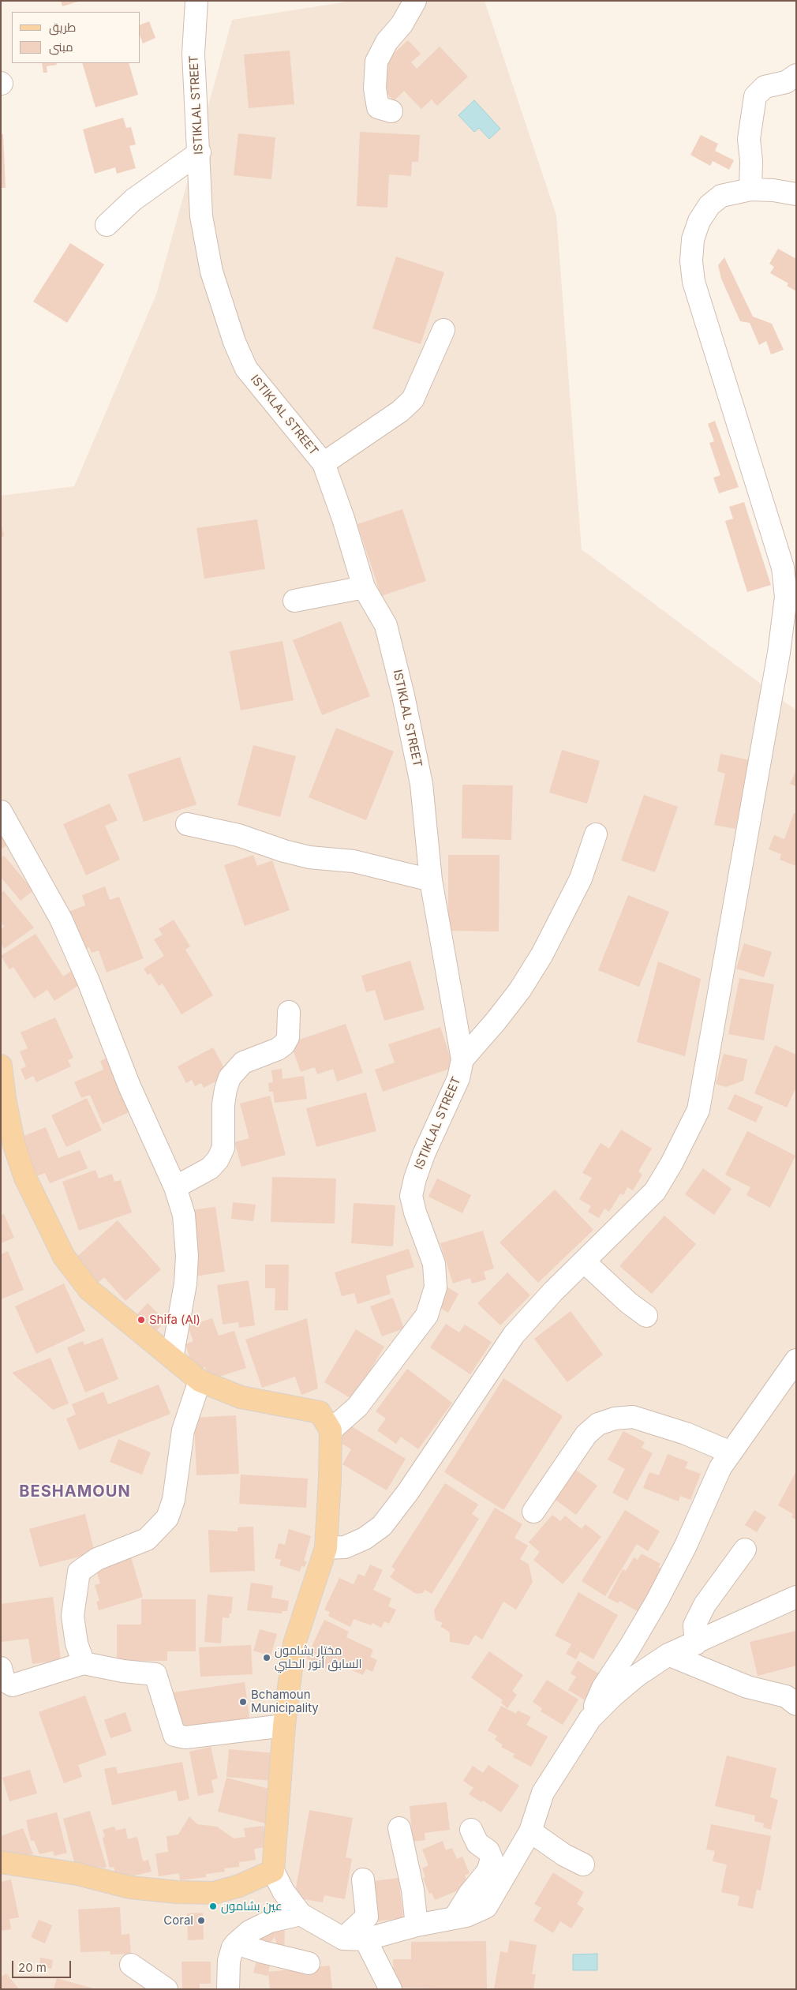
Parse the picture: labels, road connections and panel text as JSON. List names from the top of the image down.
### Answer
{
  "streets": {
    "street": ["ISTIKLAL STREET"]
  },
  "districts": ["BESHAMOUN"],
  "places": [
    "Shifa (Al)",
    "مختار بشامون السابق أنور الحلبي",
    "Bchamoun Municipality",
    "عين بشامون",
    "Coral"
  ],
  "legend": ["طريق", "مبنى"],
  "scale_bar": "20 m"
}
